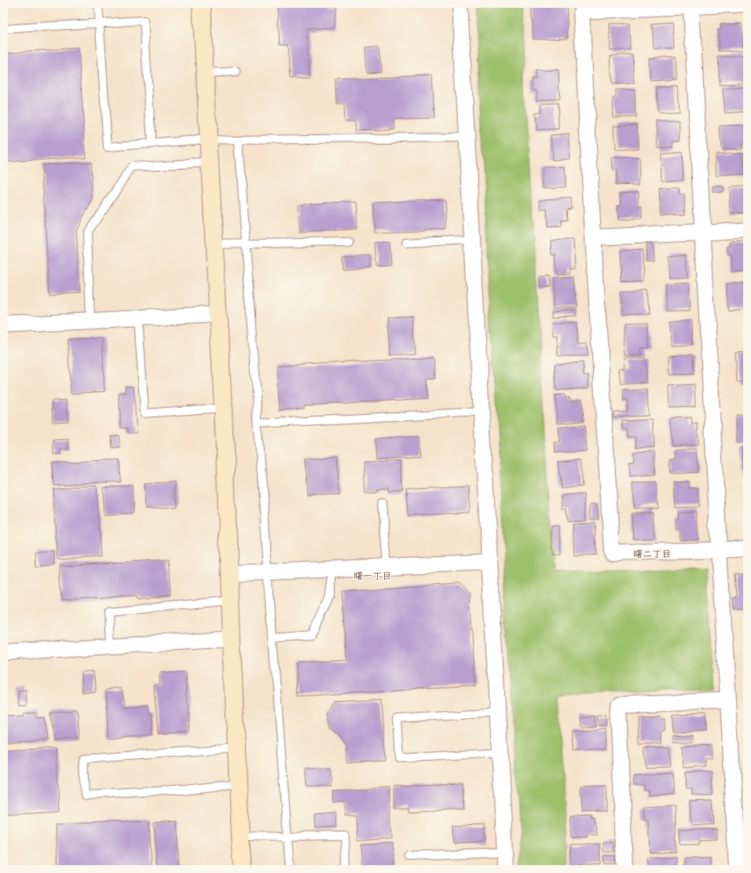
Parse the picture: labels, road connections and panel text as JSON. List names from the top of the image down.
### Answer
{
  "districts": ["曙二丁目", "曙一丁目"]
}
